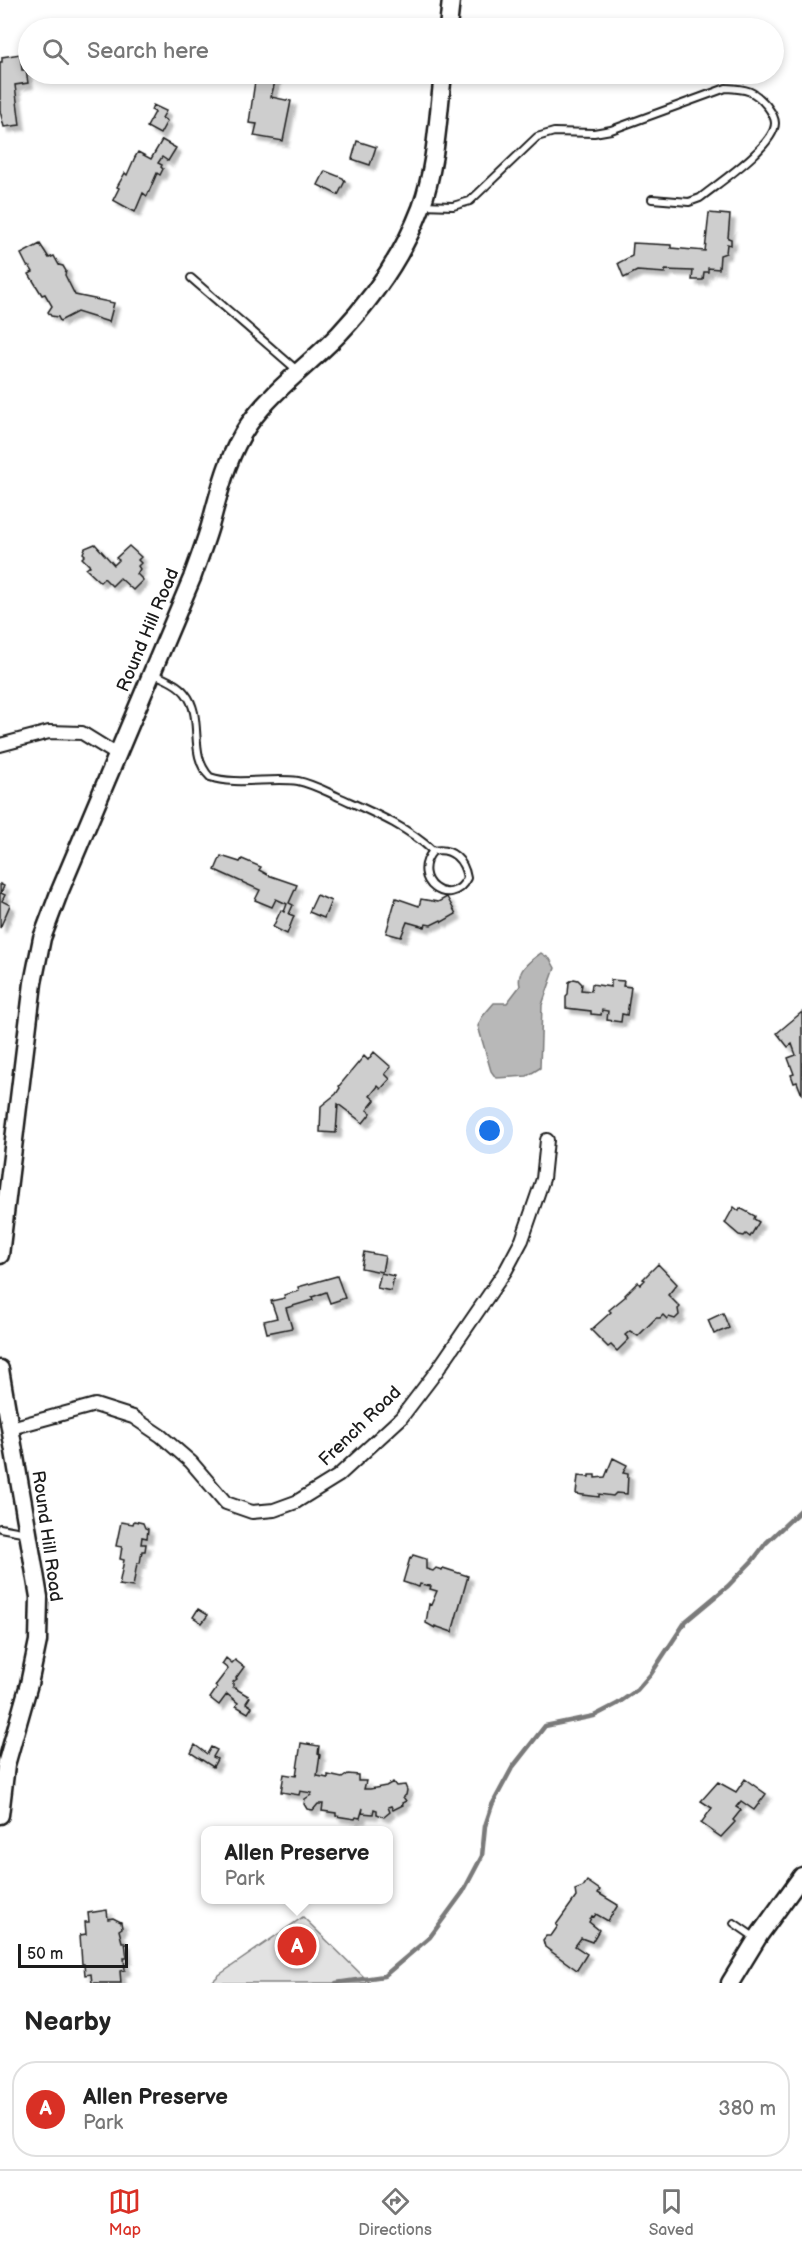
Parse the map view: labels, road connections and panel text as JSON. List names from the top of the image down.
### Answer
{
  "streets": {
    "street": ["Round Hill Road", "French Road"]
  },
  "crossings": [
    ["Round Hill Road", "French Road"]
  ],
  "scale_bar": "50 m",
  "page": {
    "search": "Search here",
    "popup": ["Allen Preserve", "Park"],
    "pins": "A",
    "scale": "50 m",
    "heading": "Nearby",
    "list": [
      {
        "mark": "A",
        "name": "Allen Preserve",
        "note": "Park",
        "value": "380 m"
      }
    ],
    "nav": ["Map", "Directions", "Saved"]
  }
}
